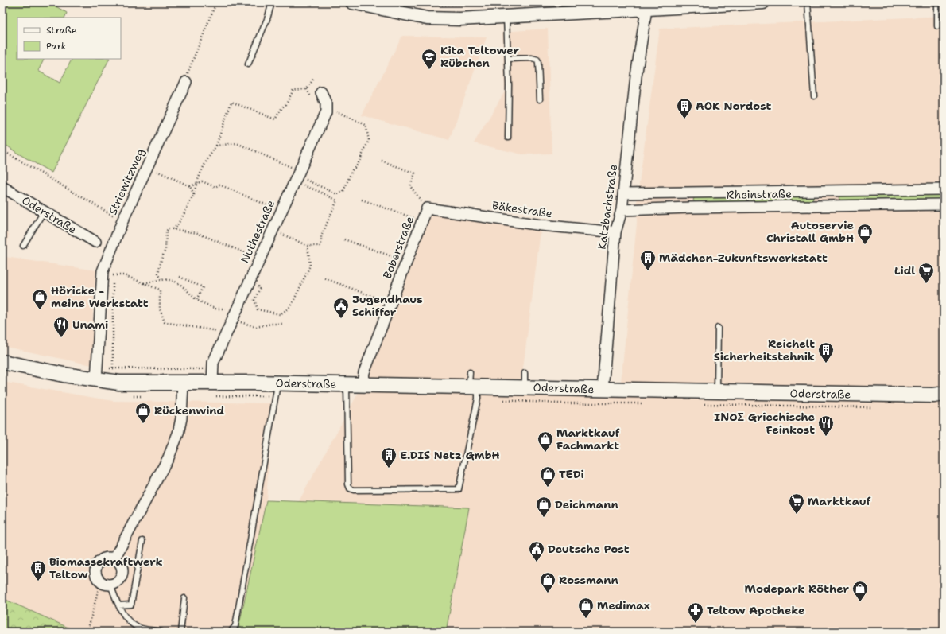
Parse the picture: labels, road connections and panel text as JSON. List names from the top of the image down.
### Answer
{
  "streets": {
    "main road": ["Oderstraße"],
    "street": [
      "Striewitzweg",
      "Rheinstraße",
      "Katzbachstraße",
      "Bäkestraße",
      "Nuthestraße",
      "Boberstraße"
    ]
  },
  "crossings": [
    ["Striewitzweg", "Oderstraße"],
    ["Rheinstraße", "Katzbachstraße"],
    ["Katzbachstraße", "Bäkestraße"],
    ["Katzbachstraße", "Oderstraße"],
    ["Bäkestraße", "Boberstraße"],
    ["Oderstraße", "Nuthestraße"],
    ["Oderstraße", "Boberstraße"]
  ],
  "places": {
    "school or university": ["Kita Teltower Rübchen"],
    "building": [
      "AOK Nordost",
      "Mädchen-Zukunftswerkstatt",
      "Reichelt Sicherheitstehnik",
      "E.DIS Netz GmbH",
      "Biomassekraftwerk Teltow"
    ],
    "shop": [
      "Autoservie Christall GmbH",
      "Höricke - meine Werkstatt",
      "Rückenwind",
      "Marktkauf Fachmarkt",
      "TEDi",
      "Deichmann",
      "Rossmann",
      "Modepark Röther",
      "Medimax"
    ],
    "supermarket": ["Lidl", "Marktkauf"],
    "public building": ["Jugendhaus Schiffer", "Deutsche Post"],
    "restaurant": ["Unami", "INOΣ Griechische Feinkost"],
    "pharmacy": ["Teltow Apotheke"]
  },
  "legend": ["Straße", "Park"]
}
